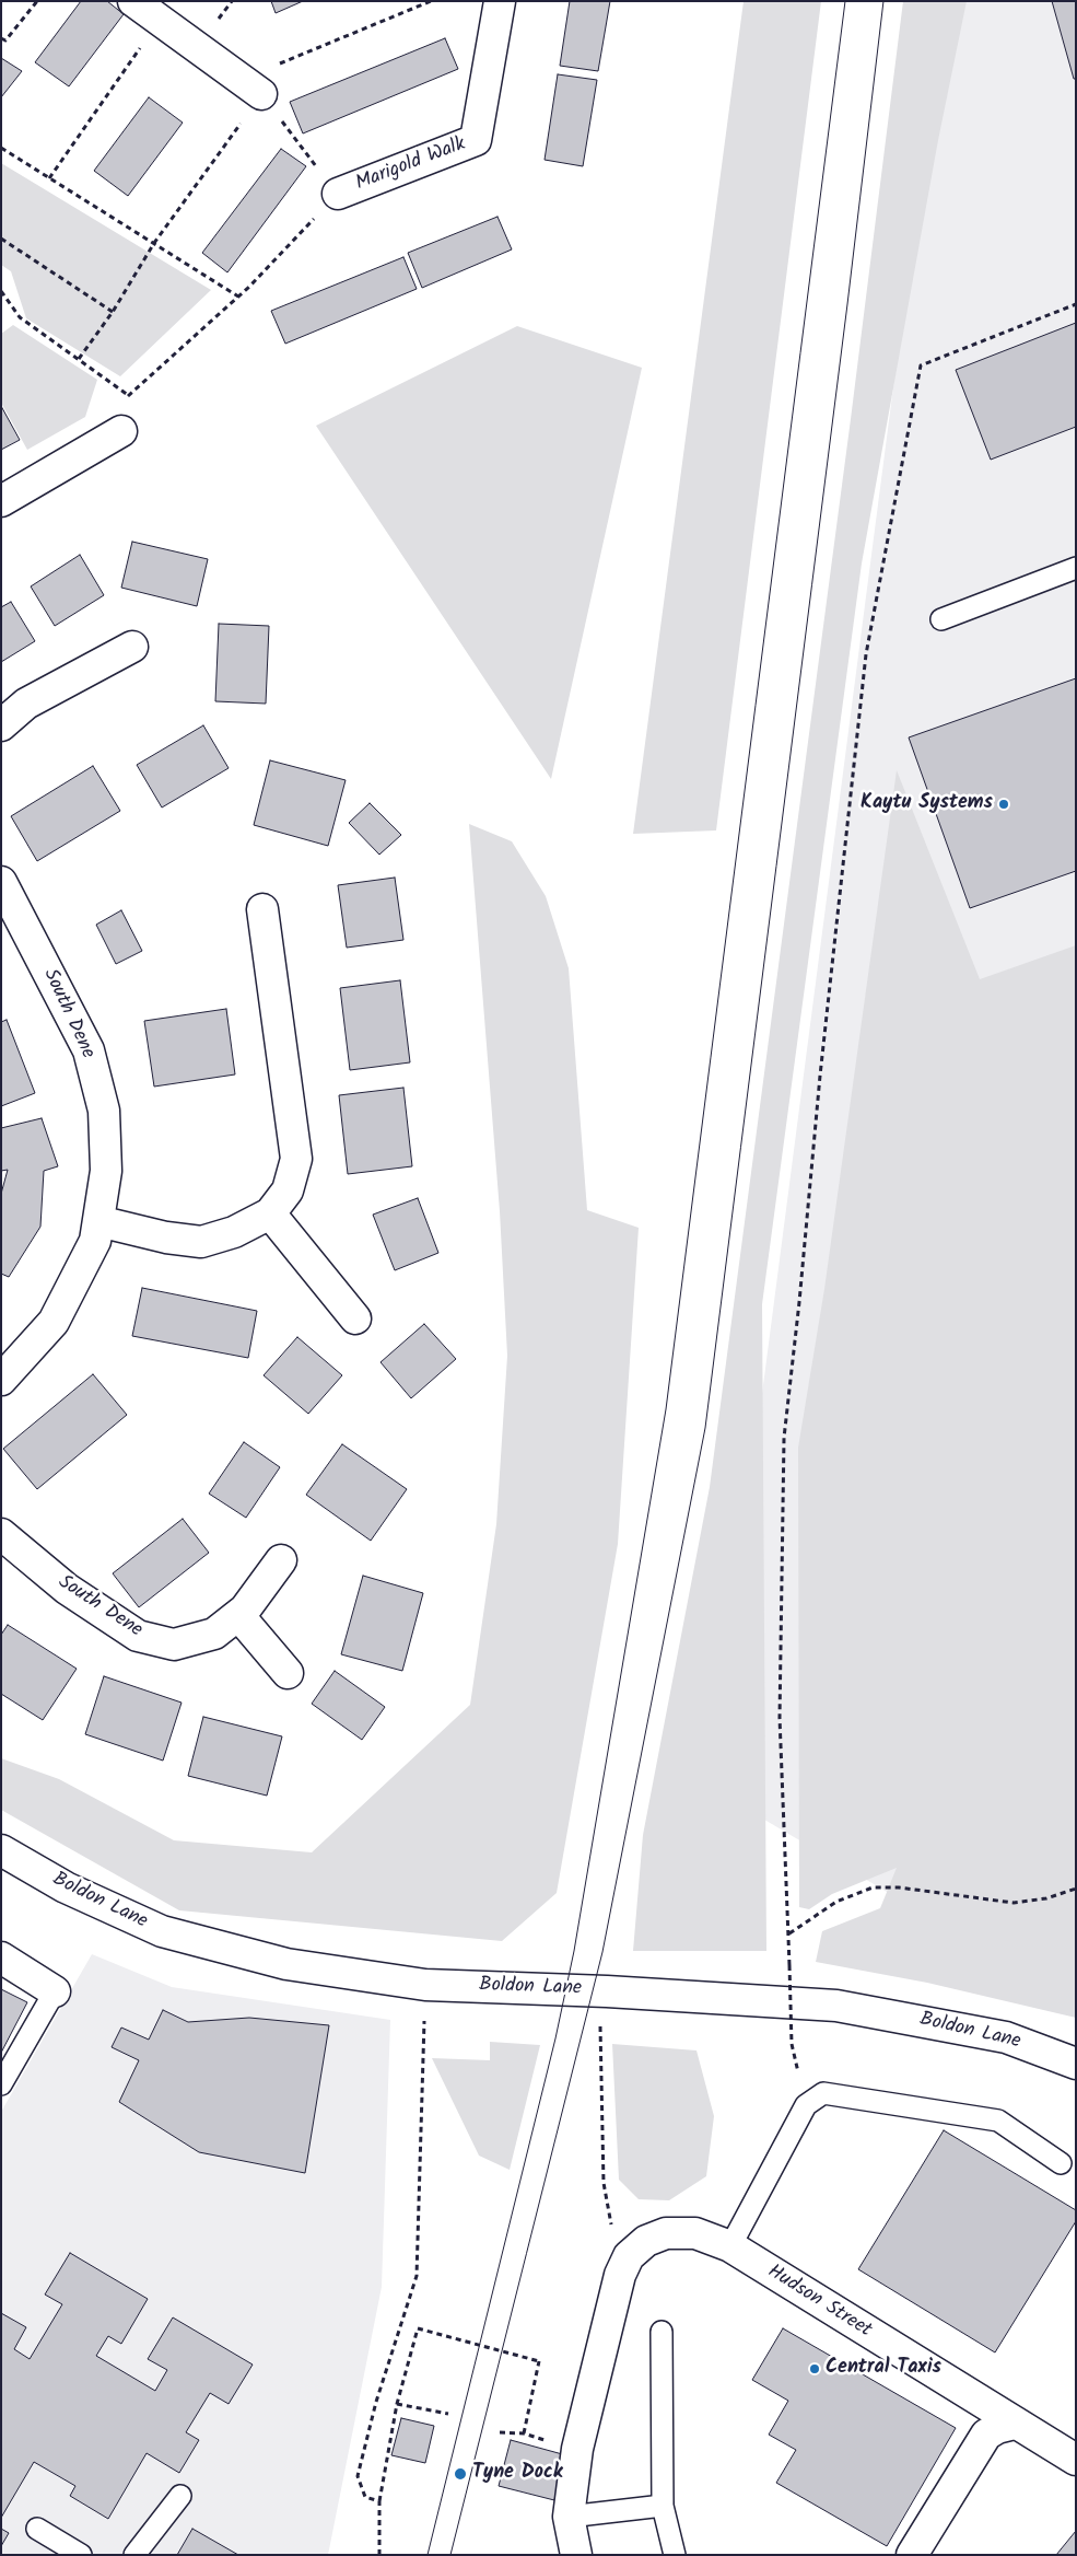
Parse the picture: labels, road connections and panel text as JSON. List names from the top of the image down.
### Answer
{
  "streets": {
    "street": [
      "Marigold Walk",
      "South Dene",
      "Boldon Lane",
      "Hudson Street"
    ]
  },
  "places": ["Kaytu Systems", "Central Taxis", "Tyne Dock"]
}
